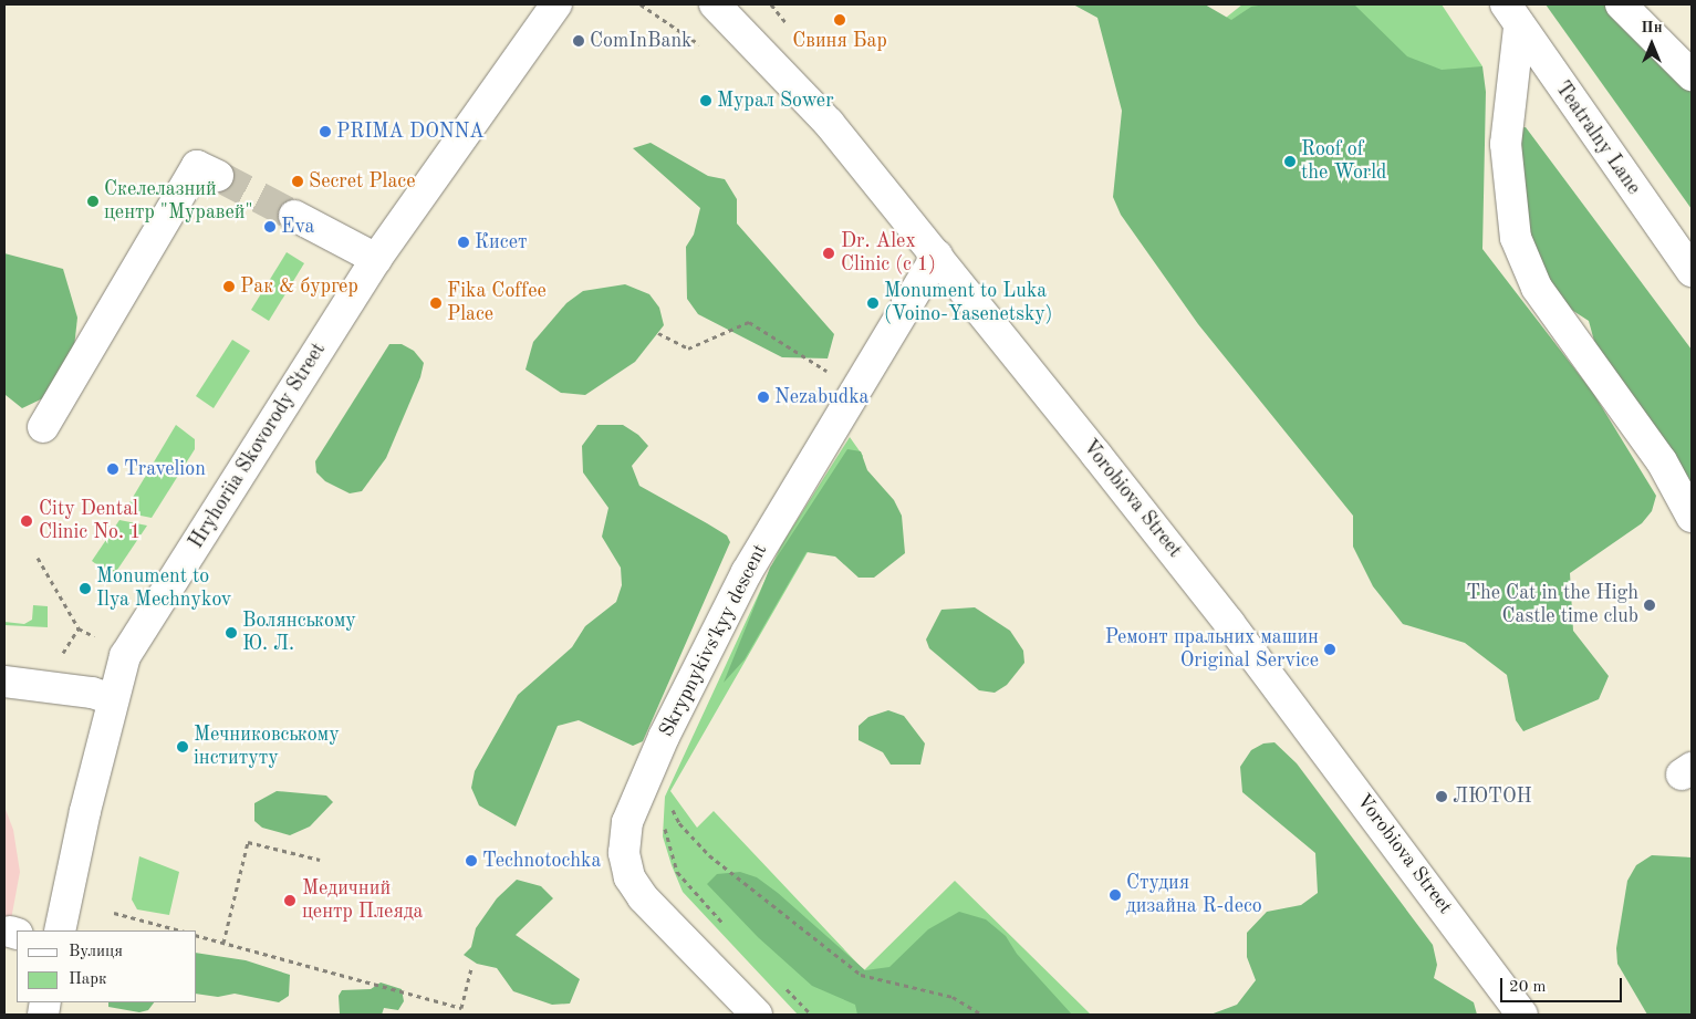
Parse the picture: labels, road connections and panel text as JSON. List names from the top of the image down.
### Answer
{
  "streets": {
    "street": [
      "Teatralny Lane",
      "Hryhoriia Skovorody Street",
      "Vorobiova Street",
      "Skrypnykivsʹkyy descent"
    ]
  },
  "crossings": [
    ["Vorobiova Street", "Skrypnykivsʹkyy descent"]
  ],
  "places": [
    "Свиня Бар",
    "ComInBank",
    "Мурал Sower",
    "PRIMA DONNA",
    "Roof of the World",
    "Secret Place",
    "Скелелазний центр \"Муравей\"",
    "Eva",
    "Кисет",
    "Dr. Alex Clinic (c 1)",
    "Рак & бургер",
    "Fika Coffee Place",
    "Monument to Luka (Voino-Yasenetsky)",
    "Nezabudka",
    "Travelion",
    "City Dental Clinic No. 1",
    "Monument to Ilya Mechnykov",
    "The Cat in the High Castle time club",
    "Волянському Ю. Л.",
    "Ремонт пральних машин Original Service",
    "Мечниковському інституту",
    "ЛЮТОН",
    "Technotochka",
    "Студия дизайна R-deco",
    "Медичний центр Плеяда"
  ],
  "legend": ["Вулиця", "Парк"],
  "scale_bar": "20 m",
  "north": "top"
}
